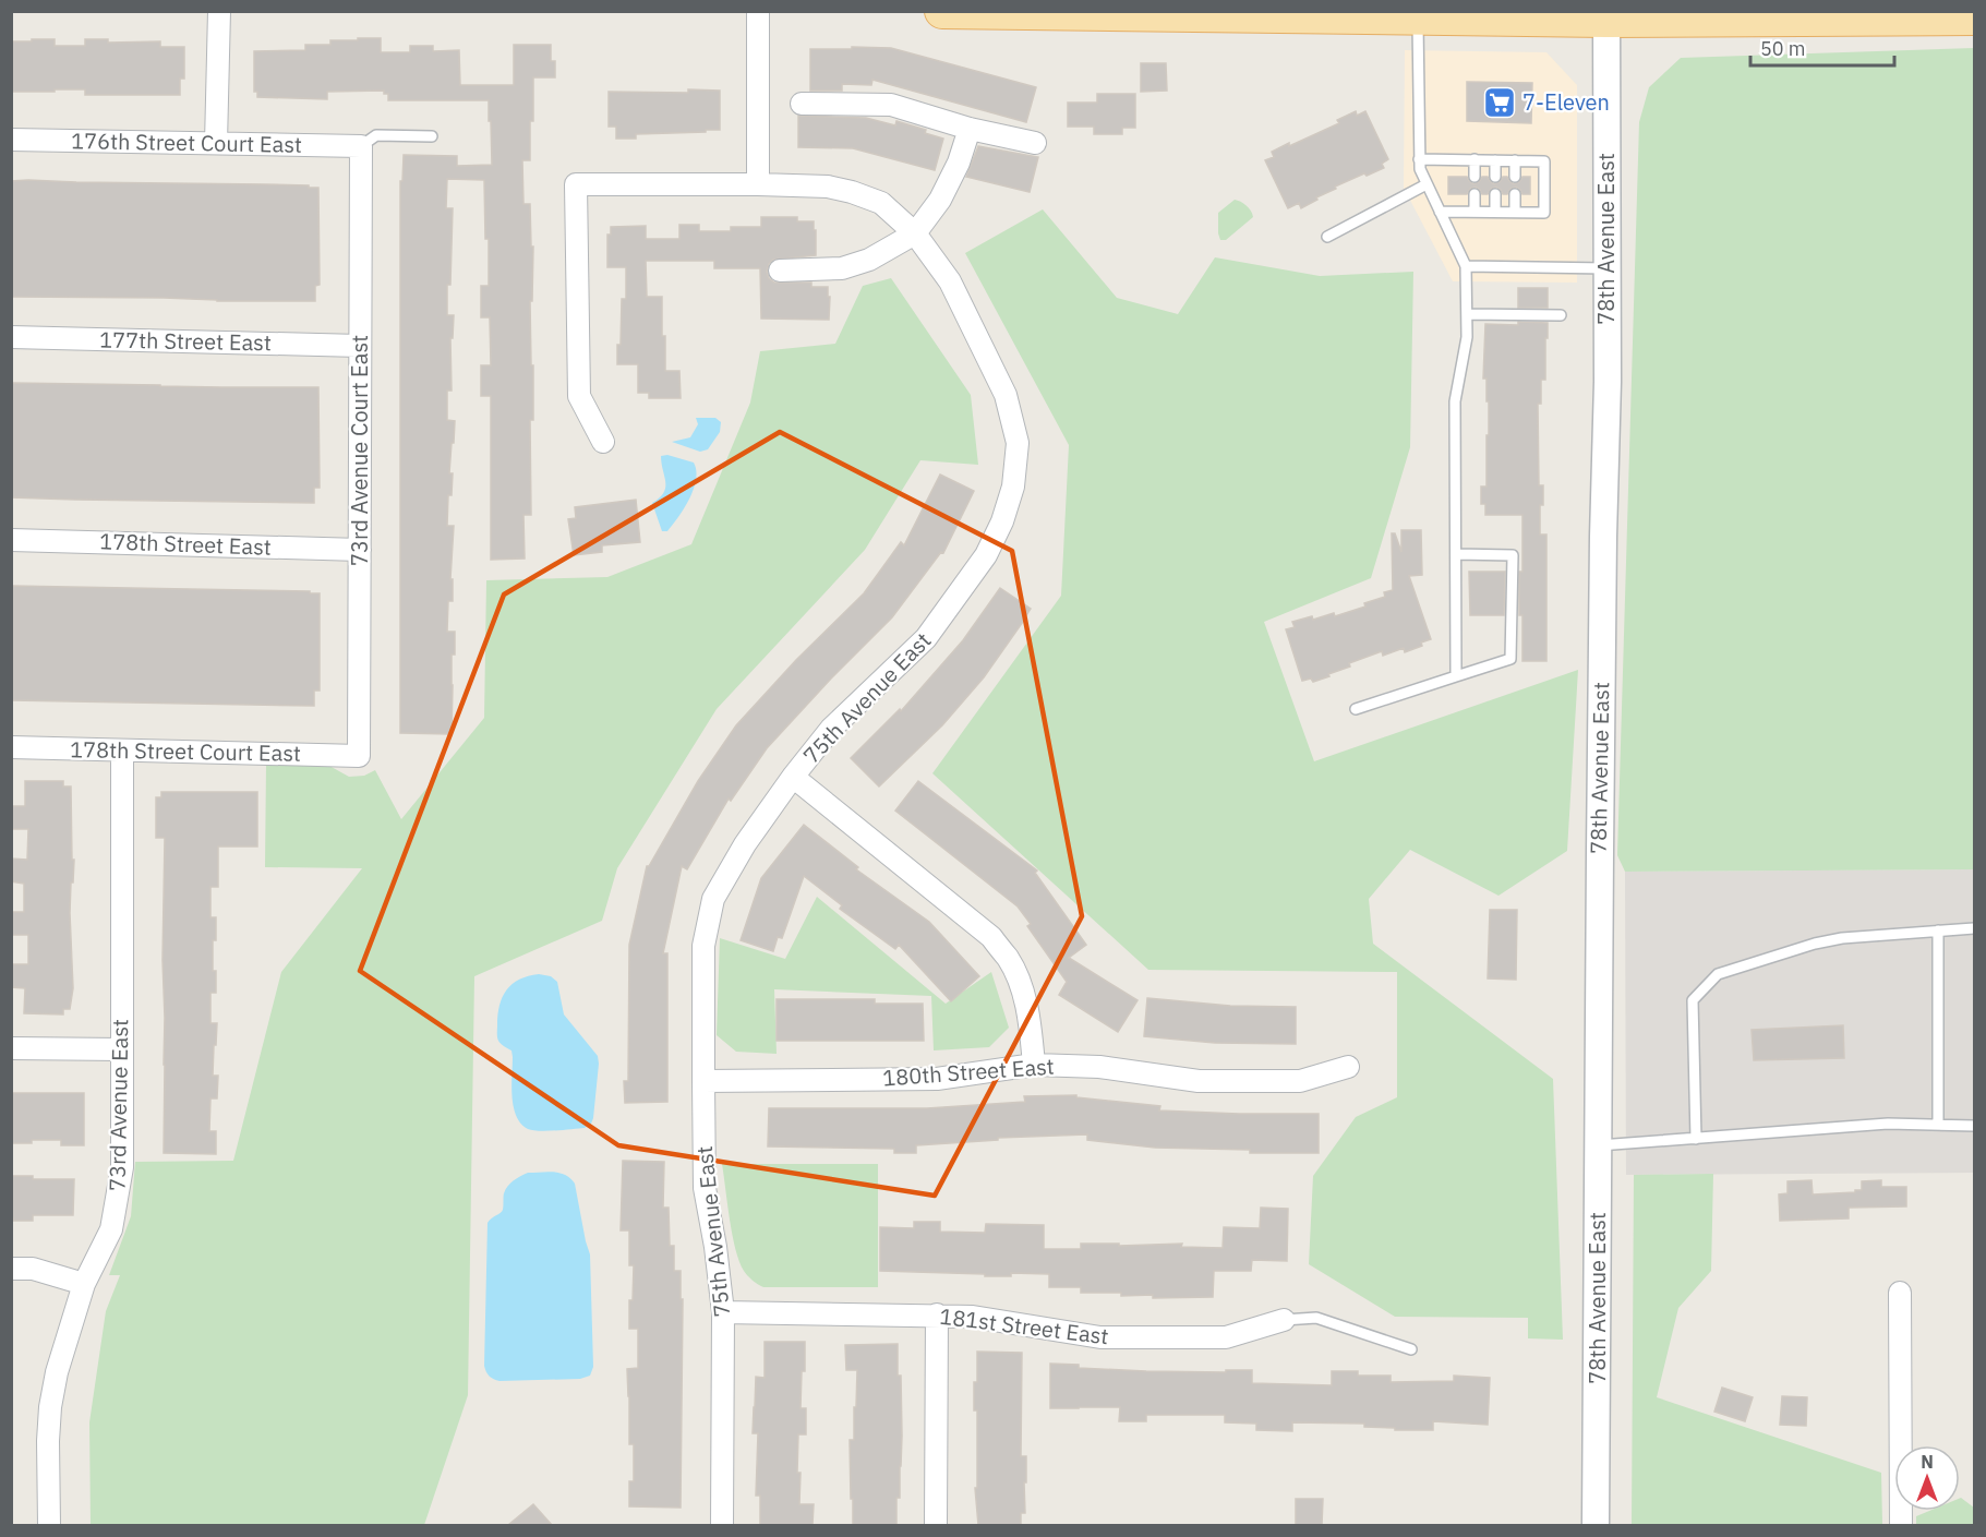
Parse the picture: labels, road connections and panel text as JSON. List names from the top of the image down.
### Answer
{
  "streets": {
    "street": [
      "176th Street Court East",
      "78th Avenue East",
      "177th Street East",
      "73rd Avenue Court East",
      "178th Street East",
      "75th Avenue East",
      "178th Street Court East",
      "180th Street East",
      "73rd Avenue East",
      "181st Street East"
    ]
  },
  "crossings": [
    ["176th Street Court East", "73rd Avenue Court East"],
    ["177th Street East", "73rd Avenue Court East"],
    ["73rd Avenue Court East", "178th Street East"],
    ["73rd Avenue Court East", "178th Street Court East"],
    ["75th Avenue East", "180th Street East"],
    ["75th Avenue East", "181st Street East"],
    ["178th Street Court East", "73rd Avenue East"]
  ],
  "places": {
    "supermarket": ["7-Eleven"]
  },
  "scale_bar": "50 m",
  "north": "top"
}
